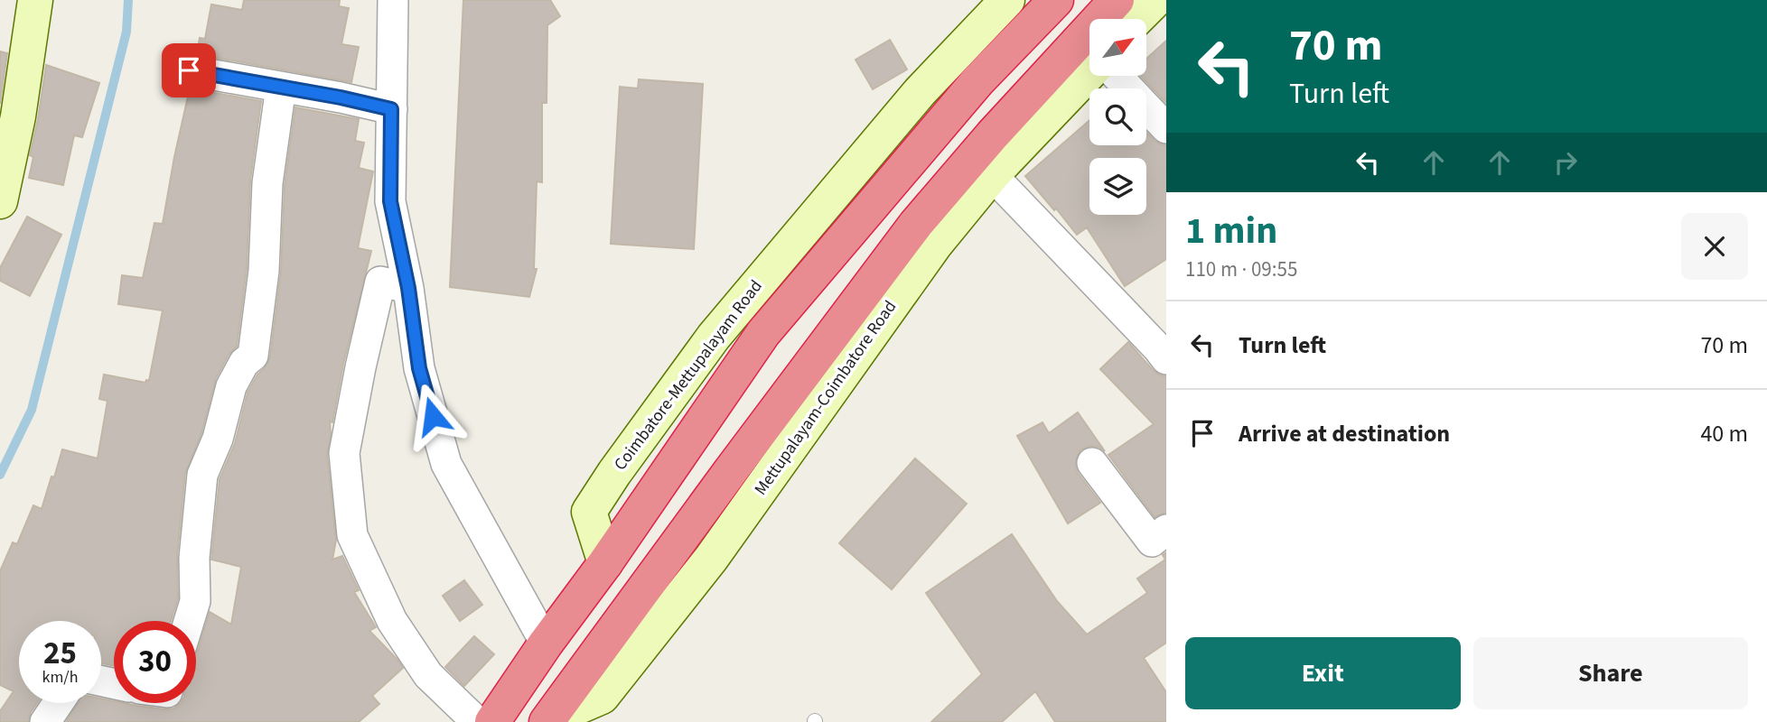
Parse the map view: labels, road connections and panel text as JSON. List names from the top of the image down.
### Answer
{
  "streets": {
    "main road": ["Coimbatore-Mettupalayam Road", "Mettupalayam-Coimbatore Road"]
  },
  "north": "top right",
  "page": {
    "turn": ["70 m", "Turn left"],
    "heading": ["1 min", "110 m · 09:55"],
    "list": [
      {
        "name": "Turn left",
        "value": "70 m"
      },
      {
        "name": "Arrive at destination",
        "value": "40 m"
      }
    ],
    "speed": "25 km/h",
    "limit": "30",
    "buttons": ["Exit", "Share"]
  }
}
